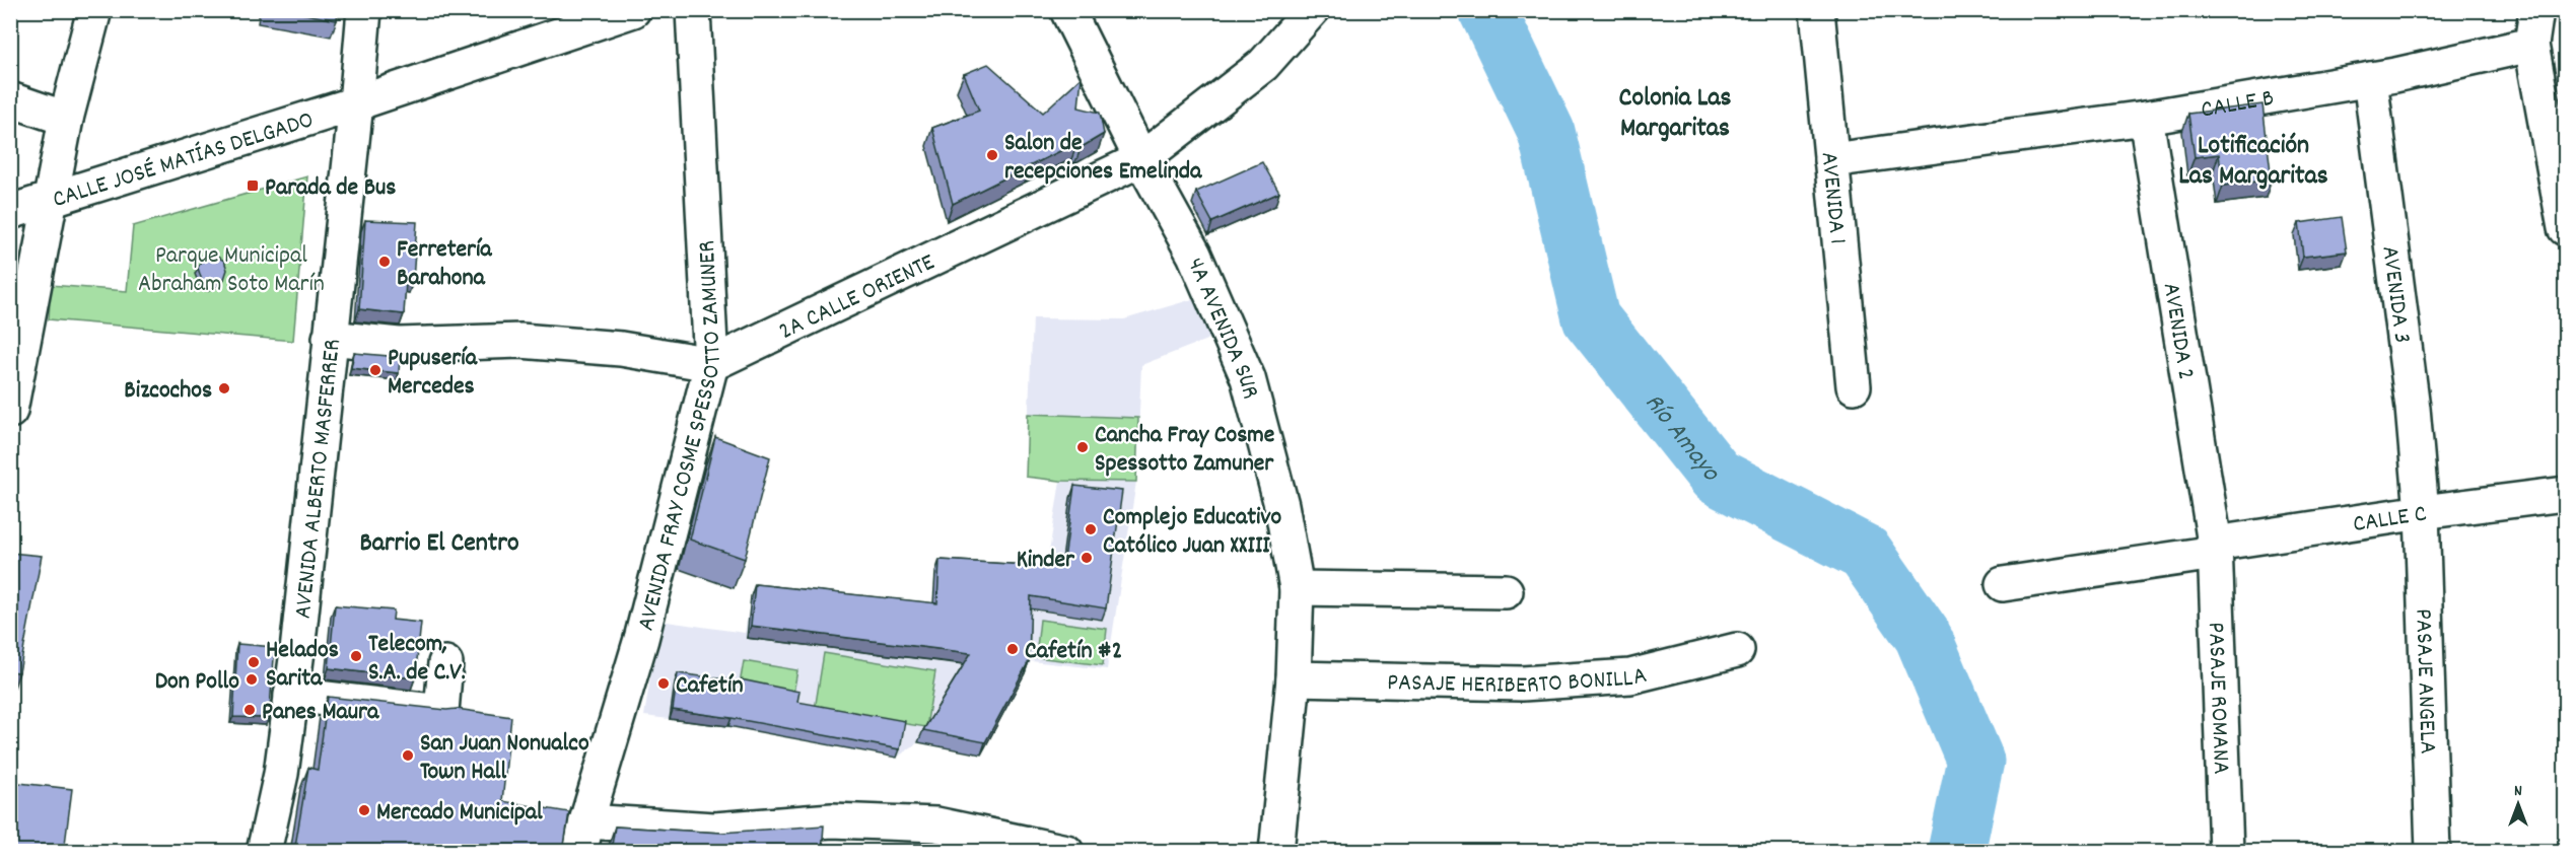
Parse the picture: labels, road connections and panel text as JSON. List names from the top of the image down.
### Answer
{
  "streets": {
    "street": [
      "CALLE B",
      "CALLE JOSÉ MATÍAS DELGADO",
      "AVENIDA 1",
      "AVENIDA 3",
      "2A CALLE ORIENTE",
      "4A AVENIDA SUR",
      "AVENIDA 2",
      "AVENIDA FRAY COSME SPESSOTTO ZAMUNER",
      "AVENIDA ALBERTO MASFERRER",
      "CALLE C",
      "PASAJE HERIBERTO BONILLA",
      "PASAJE ANGELA",
      "PASAJE ROMANA"
    ]
  },
  "crossings": [
    ["CALLE B", "AVENIDA 1"],
    ["CALLE B", "AVENIDA 3"],
    ["CALLE B", "AVENIDA 2"],
    ["CALLE JOSÉ MATÍAS DELGADO", "AVENIDA ALBERTO MASFERRER"],
    ["AVENIDA 3", "CALLE C"],
    ["AVENIDA 3", "PASAJE ANGELA"],
    ["2A CALLE ORIENTE", "4A AVENIDA SUR"],
    ["2A CALLE ORIENTE", "AVENIDA FRAY COSME SPESSOTTO ZAMUNER"],
    ["4A AVENIDA SUR", "PASAJE HERIBERTO BONILLA"],
    ["AVENIDA 2", "CALLE C"],
    ["AVENIDA 2", "PASAJE ROMANA"],
    ["CALLE C", "PASAJE ANGELA"],
    ["CALLE C", "PASAJE ROMANA"]
  ],
  "districts": ["Colonia Las Margaritas", "Lotificación Las Margaritas", "Barrio El Centro"],
  "water": ["Río Amayo"],
  "parks": ["Parque Municipal Abraham Soto Marín"],
  "places": {
    "other": [
      "Salon de recepciones Emelinda",
      "Ferretería Barahona",
      "Pupusería Mercedes",
      "Bizcochos",
      "Cancha Fray Cosme Spessotto Zamuner",
      "Complejo Educativo Católico Juan XXIII",
      "Kinder",
      "Cafetín #2",
      "Telecom, S.A. de C.V.",
      "Helados Sarita",
      "Don Pollo",
      "Cafetín",
      "Panes Maura",
      "San Juan Nonualco Town Hall",
      "Mercado Municipal"
    ],
    "transit": ["Parada de Bus"]
  },
  "north": "top"
}
